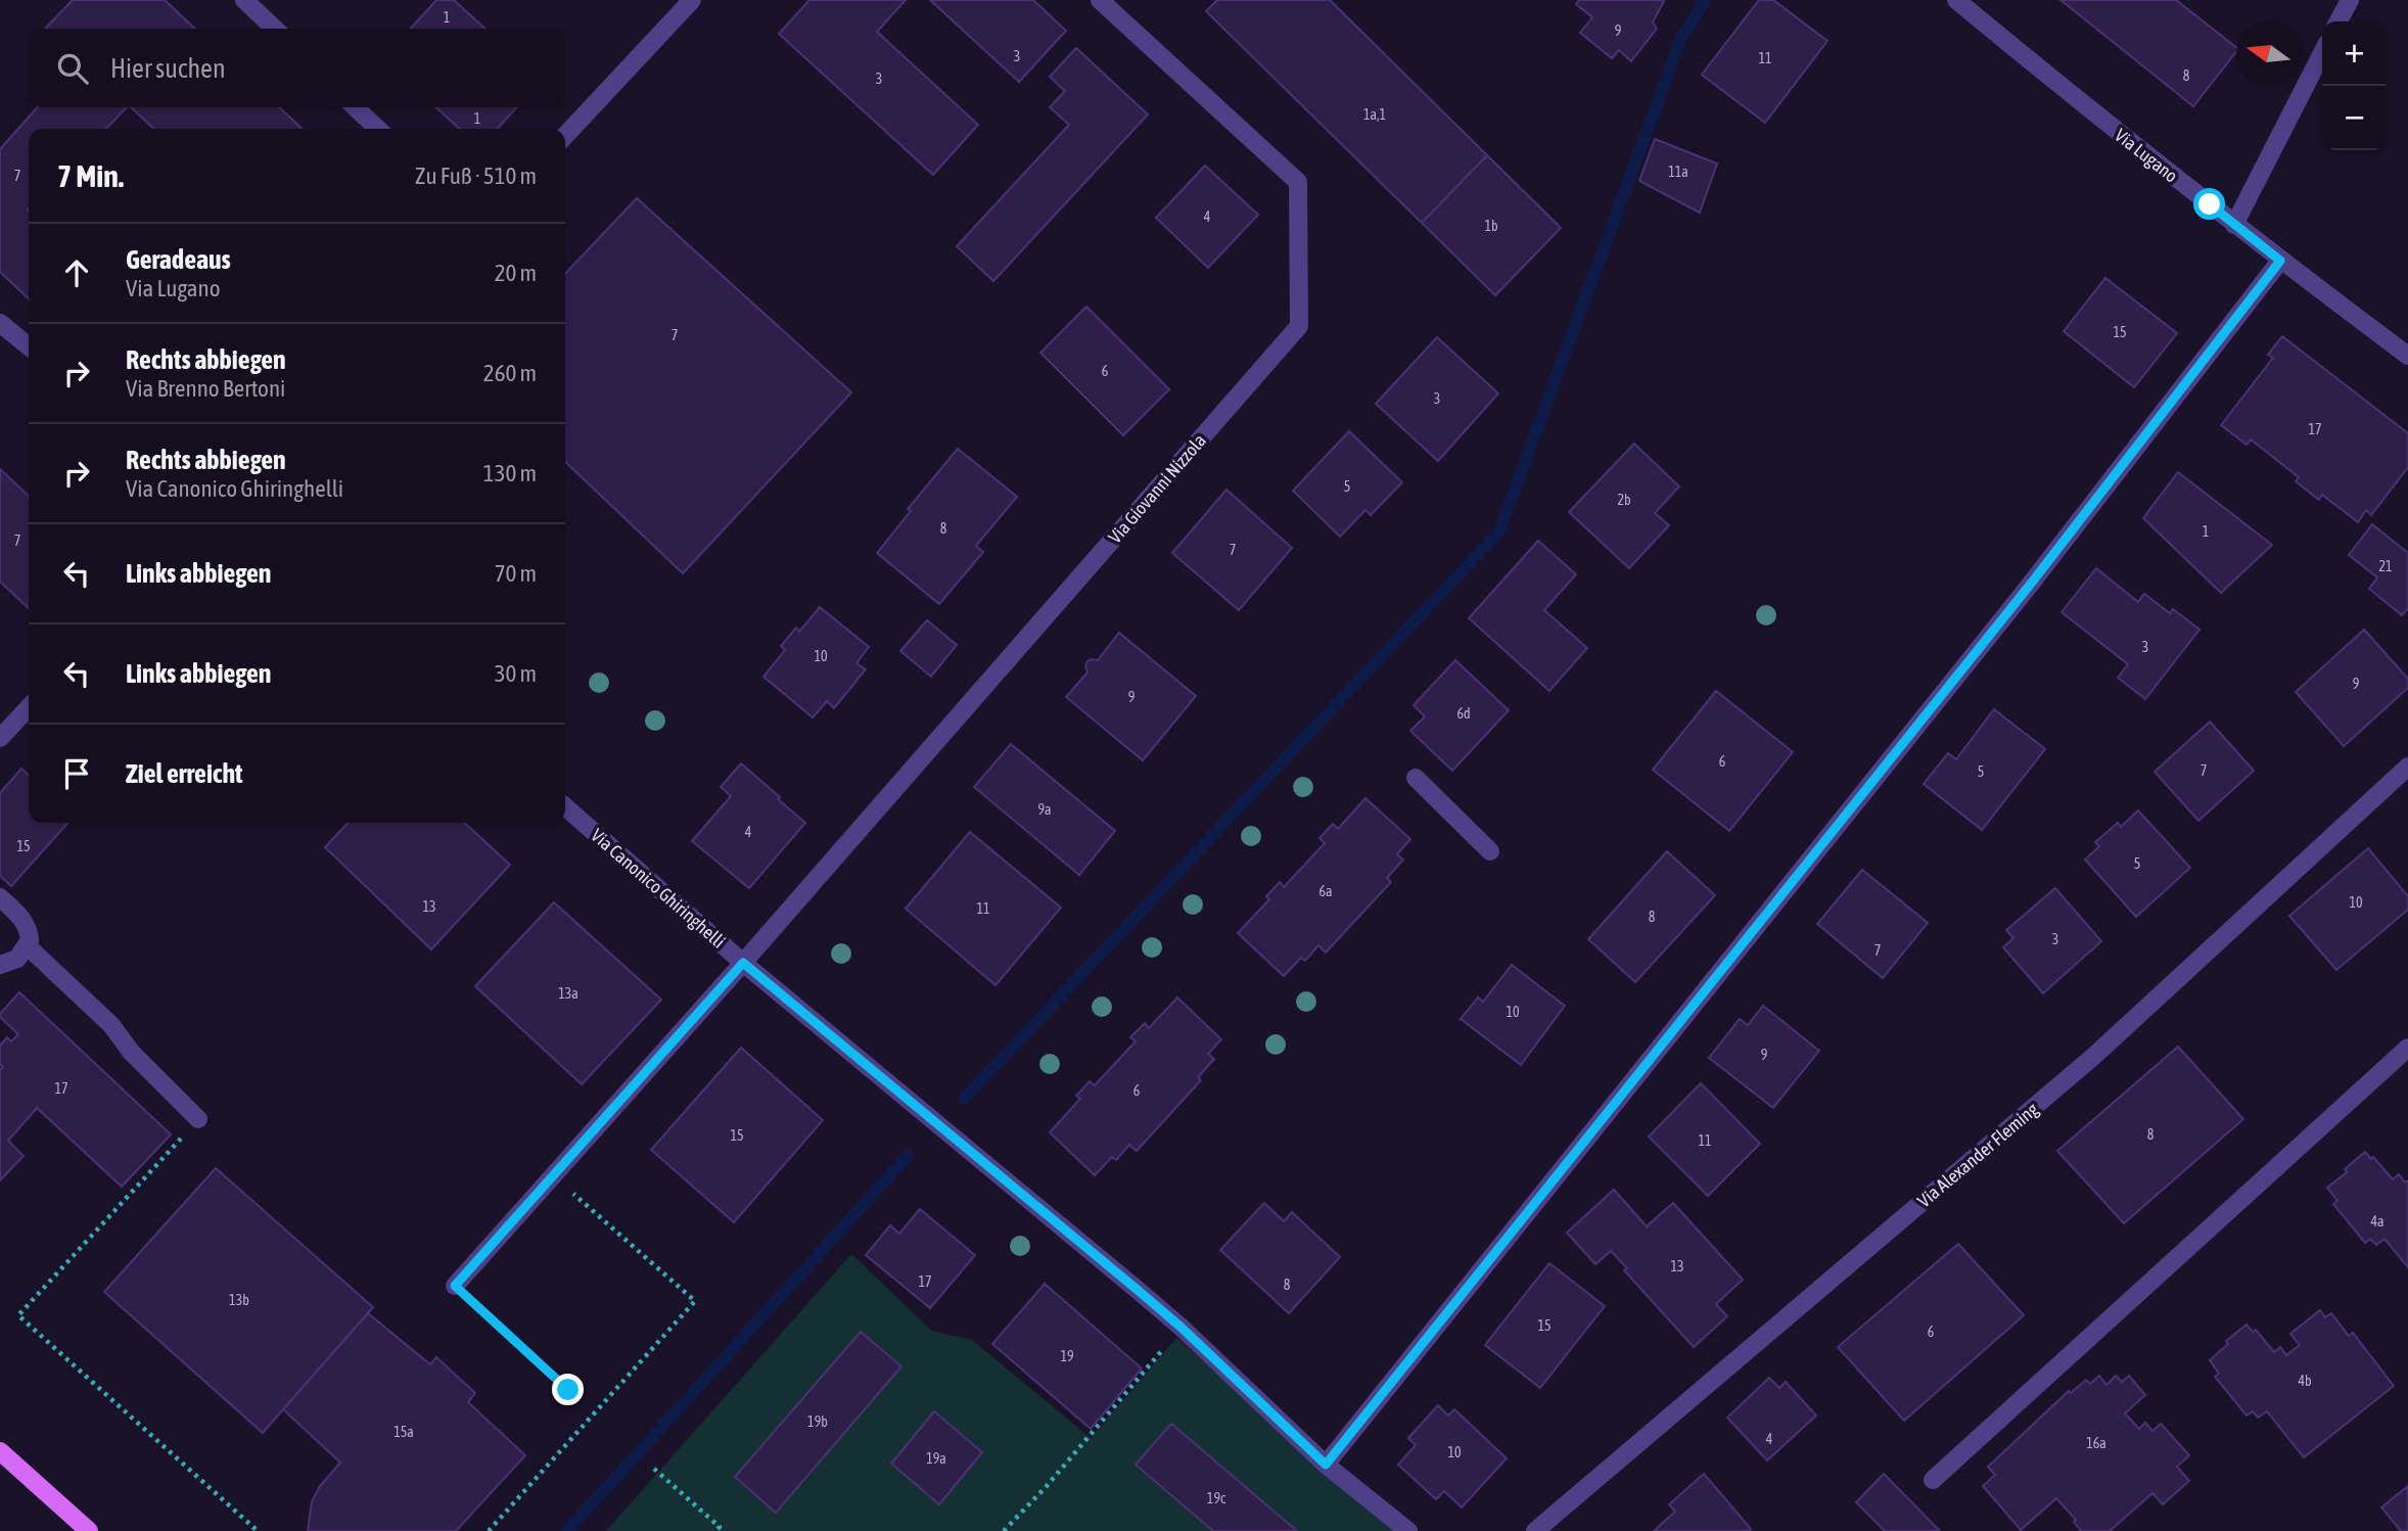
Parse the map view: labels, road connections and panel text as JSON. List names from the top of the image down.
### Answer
{
  "streets": {
    "street": [
      "Via Lugano",
      "Via Giovanni Nizzola",
      "Via Canonico Ghiringhelli",
      "Via Alexander Fleming"
    ]
  },
  "crossings": [
    ["Via Giovanni Nizzola", "Via Canonico Ghiringhelli"]
  ],
  "house_numbers": [
    "1",
    "9",
    "3",
    "11",
    "8",
    "3",
    "1a,1",
    "1",
    "11a",
    "7",
    "4",
    "1b",
    "15",
    "7",
    "6",
    "3",
    "17",
    "5",
    "2b",
    "8",
    "1",
    "7",
    "7",
    "21",
    "3",
    "10",
    "9",
    "9",
    "6d",
    "6",
    "7",
    "5",
    "9a",
    "4",
    "15",
    "5",
    "6a",
    "10",
    "13",
    "11",
    "8",
    "3",
    "7",
    "13a",
    "10",
    "9",
    "17",
    "6",
    "8",
    "15",
    "11",
    "4a",
    "13",
    "17",
    "8",
    "13b",
    "15",
    "6",
    "19",
    "4b",
    "19b",
    "15a",
    "4",
    "16a",
    "10",
    "19a",
    "19c"
  ],
  "north": "left",
  "page": {
    "map_buttons": ["+", "−"],
    "search": "Hier suchen",
    "heading": ["7 Min.", "Zu Fuß · 510 m"],
    "list": [
      ["Geradeaus", "Via Lugano", "20 m"],
      ["Rechts abbiegen", "Via Brenno Bertoni", "260 m"],
      ["Rechts abbiegen", "Via Canonico Ghiringhelli", "130 m"],
      ["Links abbiegen", "70 m"],
      ["Links abbiegen", "30 m"],
      "Ziel erreicht"
    ]
  }
}
